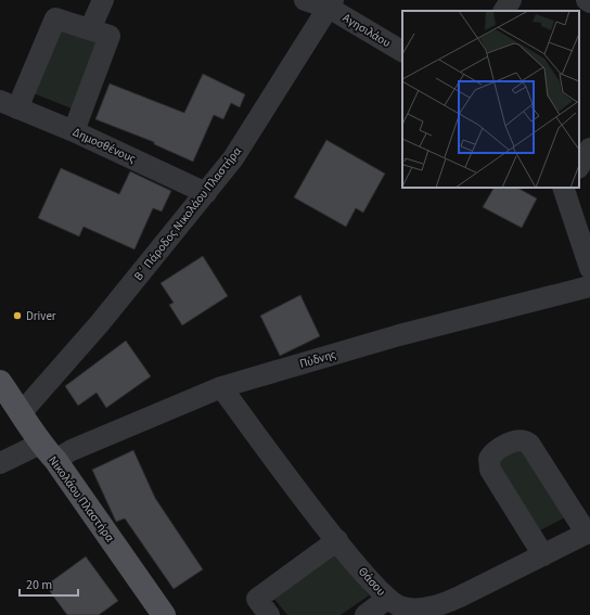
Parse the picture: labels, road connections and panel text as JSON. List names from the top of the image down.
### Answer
{
  "streets": {
    "main road": ["Νικολάου Πλαστήρα"],
    "street": [
      "Αγησιλάου",
      "Δημοσθένους",
      "Β΄ Πάροδος Νικολάου Πλαστήρα",
      "Πύδνης",
      "Θάσου"
    ]
  },
  "crossings": [
    ["Αγησιλάου", "Β΄ Πάροδος Νικολάου Πλαστήρα"],
    ["Δημοσθένους", "Β΄ Πάροδος Νικολάου Πλαστήρα"],
    ["Β΄ Πάροδος Νικολάου Πλαστήρα", "Νικολάου Πλαστήρα"],
    ["Πύδνης", "Νικολάου Πλαστήρα"],
    ["Πύδνης", "Θάσου"]
  ],
  "places": ["Driver"],
  "scale_bar": "20 m"
}
